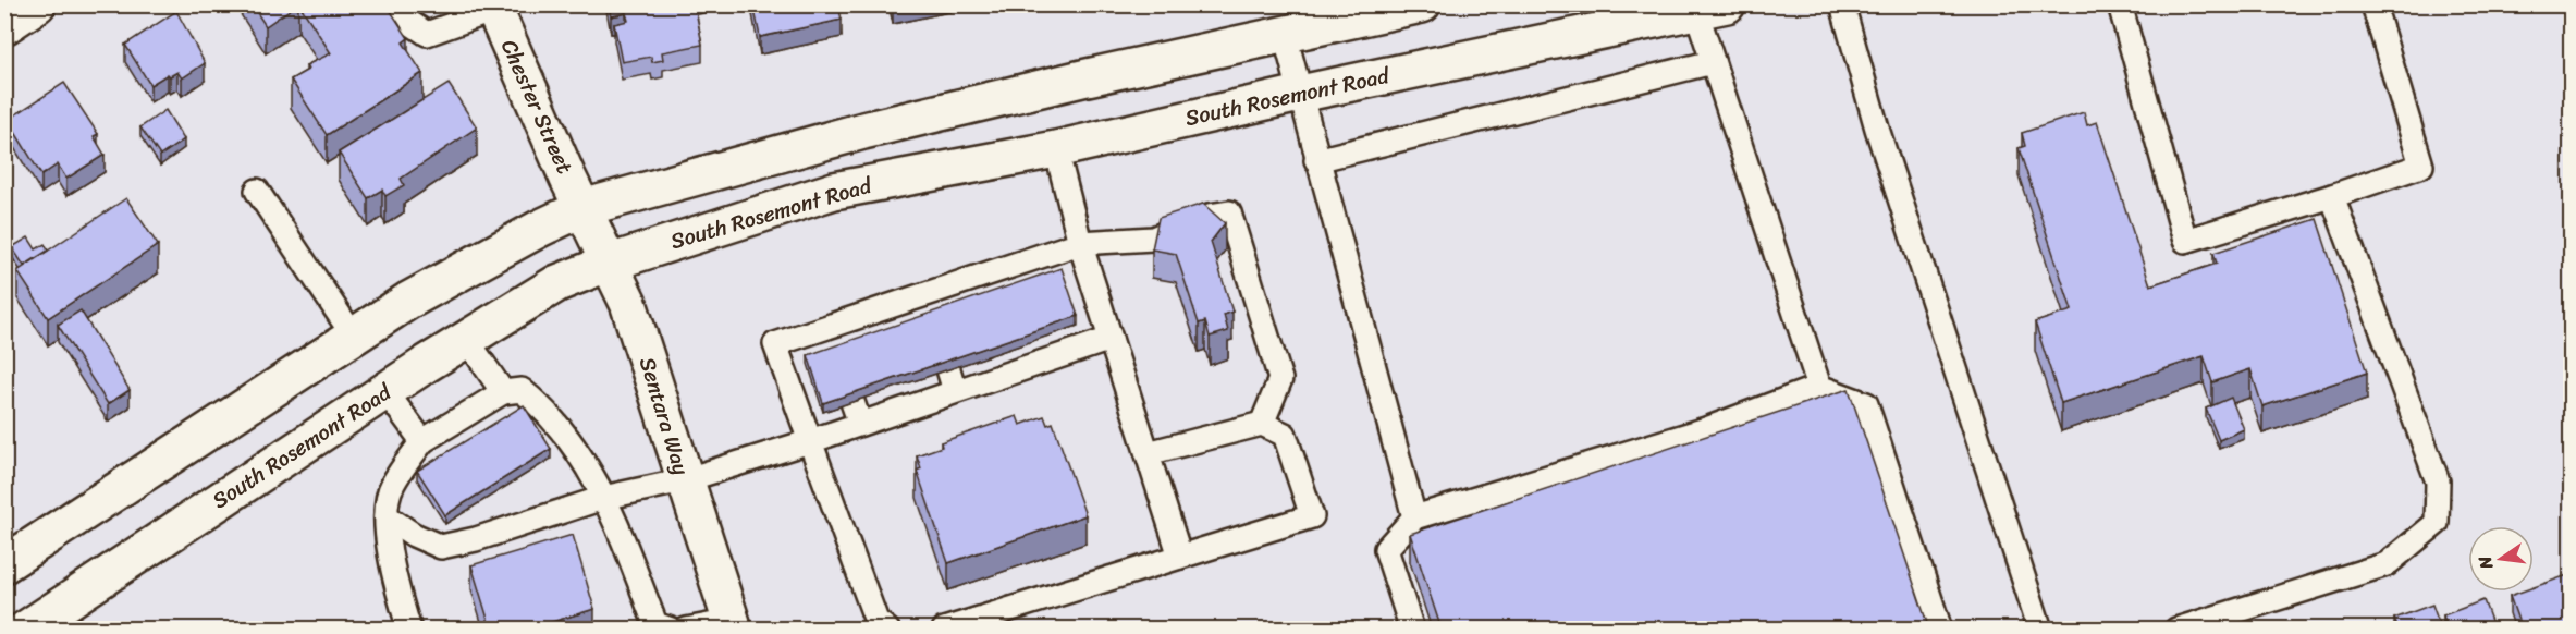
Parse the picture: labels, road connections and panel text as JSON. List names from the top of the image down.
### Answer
{
  "streets": {
    "main road": ["South Rosemont Road", "Chester Street", "Sentara Way"]
  },
  "crossings": [
    ["South Rosemont Road", "Sentara Way"],
    ["Chester Street", "Sentara Way"]
  ],
  "north": "left"
}
